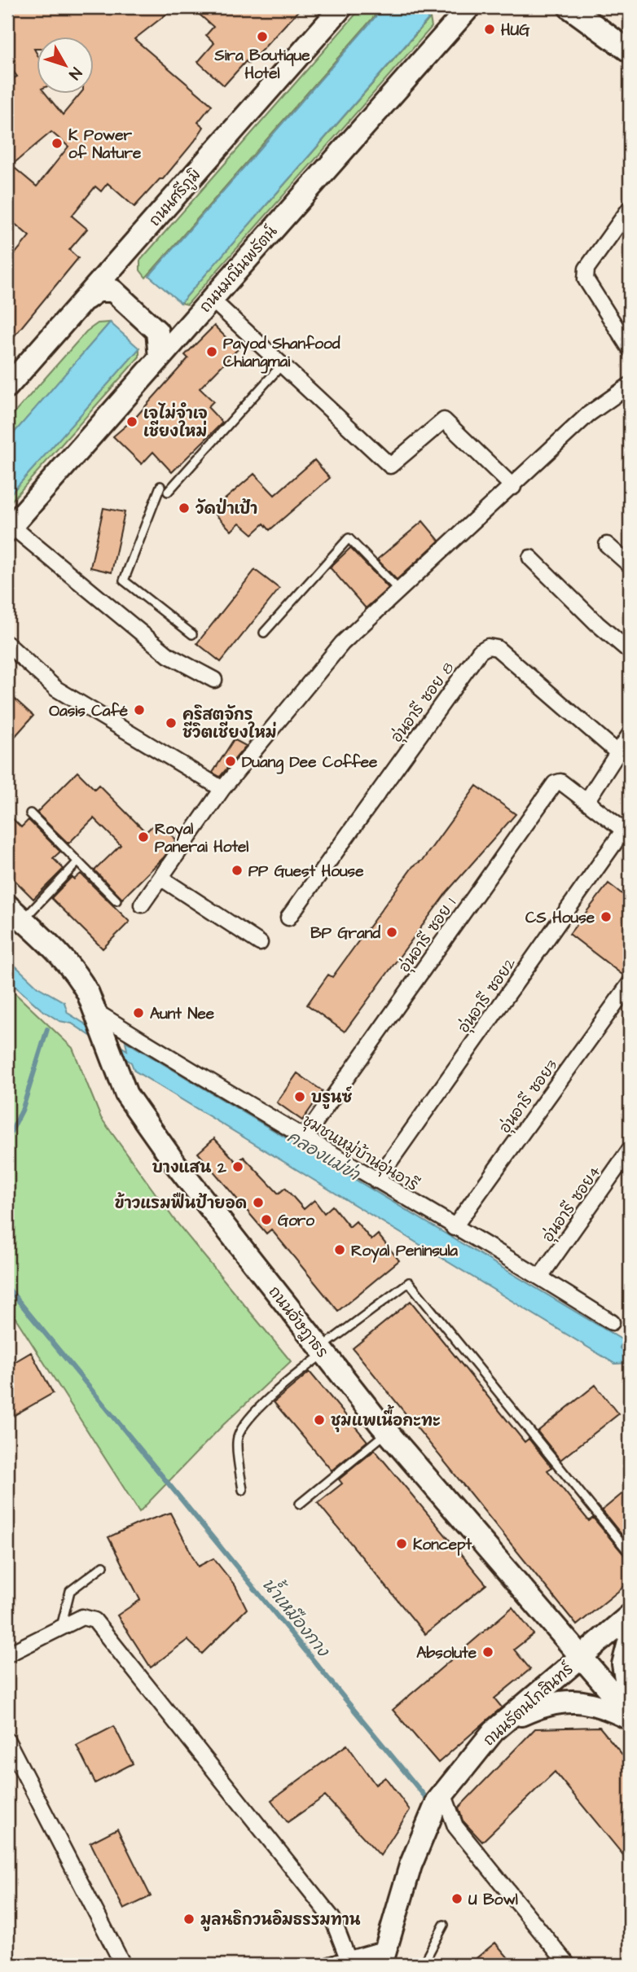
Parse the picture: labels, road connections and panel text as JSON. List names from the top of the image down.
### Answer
{
  "streets": {
    "street": [
      "ถนนศรีภูมิ",
      "ถนนมณีนพรัตน์",
      "อุ่นอารี ซอย 8",
      "อุ่นอารี ซอย 1",
      "อุ่นอารี ซอย2",
      "อุ่นอารี ซอย3",
      "ชุมชนหมู่บ้านอุ่นอารี",
      "อุ่นอารี ซอย4",
      "ถนนอัษฎาธร",
      "ถนนรัตนโกสินทร์"
    ]
  },
  "crossings": [
    ["อุ่นอารี ซอย 1", "ชุมชนหมู่บ้านอุ่นอารี"],
    ["อุ่นอารี ซอย2", "ชุมชนหมู่บ้านอุ่นอารี"],
    ["อุ่นอารี ซอย3", "ชุมชนหมู่บ้านอุ่นอารี"],
    ["ชุมชนหมู่บ้านอุ่นอารี", "อุ่นอารี ซอย4"],
    ["ชุมชนหมู่บ้านอุ่นอารี", "ถนนอัษฎาธร"],
    ["ถนนอัษฎาธร", "ถนนรัตนโกสินทร์"]
  ],
  "water": ["คลองแม่ข่า", "น้ำเหมืองกาง"],
  "places": [
    "HUG",
    "Sira Boutique Hotel",
    "K Power of Nature",
    "Payod Shanfood Chiangmai",
    "เจไม่จำเจ เชียงใหม่",
    "วัดป่าเป้า",
    "Oasis Café",
    "คริสตจักร ชีวิตเชียงใหม่",
    "Duang Dee Coffee",
    "Royal Panerai Hotel",
    "PP Guest House",
    "CS House",
    "BP Grand",
    "Aunt Nee",
    "บรูนซ์",
    "บางแสน 2",
    "ข้าวแรมฟืนป้ายอด",
    "Goro",
    "Royal Peninsula",
    "ชุมแพเนื้อกะทะ",
    "Koncept",
    "Absolute",
    "U Bowl",
    "มูลนธิกวนอิมธรรมทาน"
  ],
  "north": "bottom right"
}
